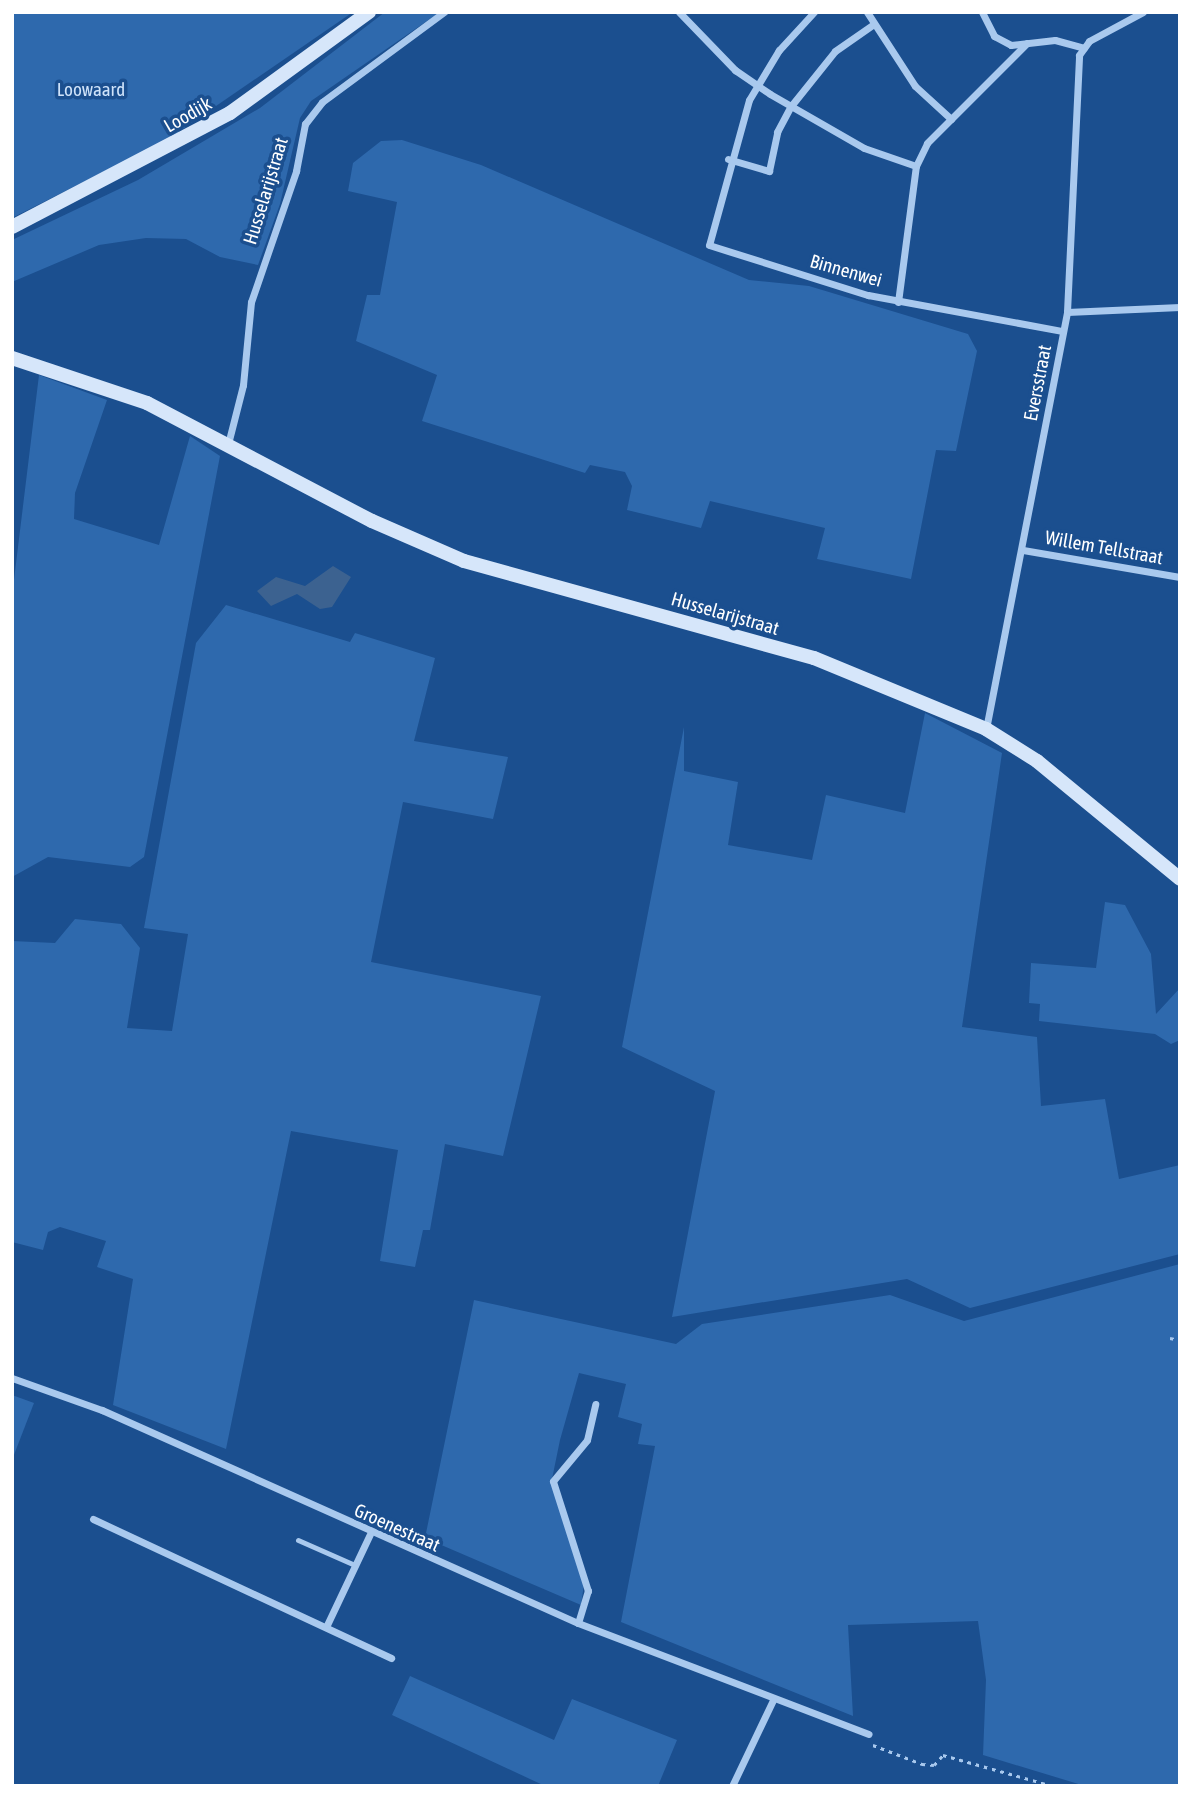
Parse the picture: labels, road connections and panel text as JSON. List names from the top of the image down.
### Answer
{
  "streets": {
    "street": [
      "Loodijk",
      "Husselarijstraat",
      "Binnenwei",
      "Eversstraat",
      "Willem Tellstraat",
      "Groenestraat"
    ]
  },
  "crossings": [
    ["Husselarijstraat", "Eversstraat"],
    ["Binnenwei", "Eversstraat"],
    ["Eversstraat", "Willem Tellstraat"]
  ],
  "parks": ["Loowaard"]
}
